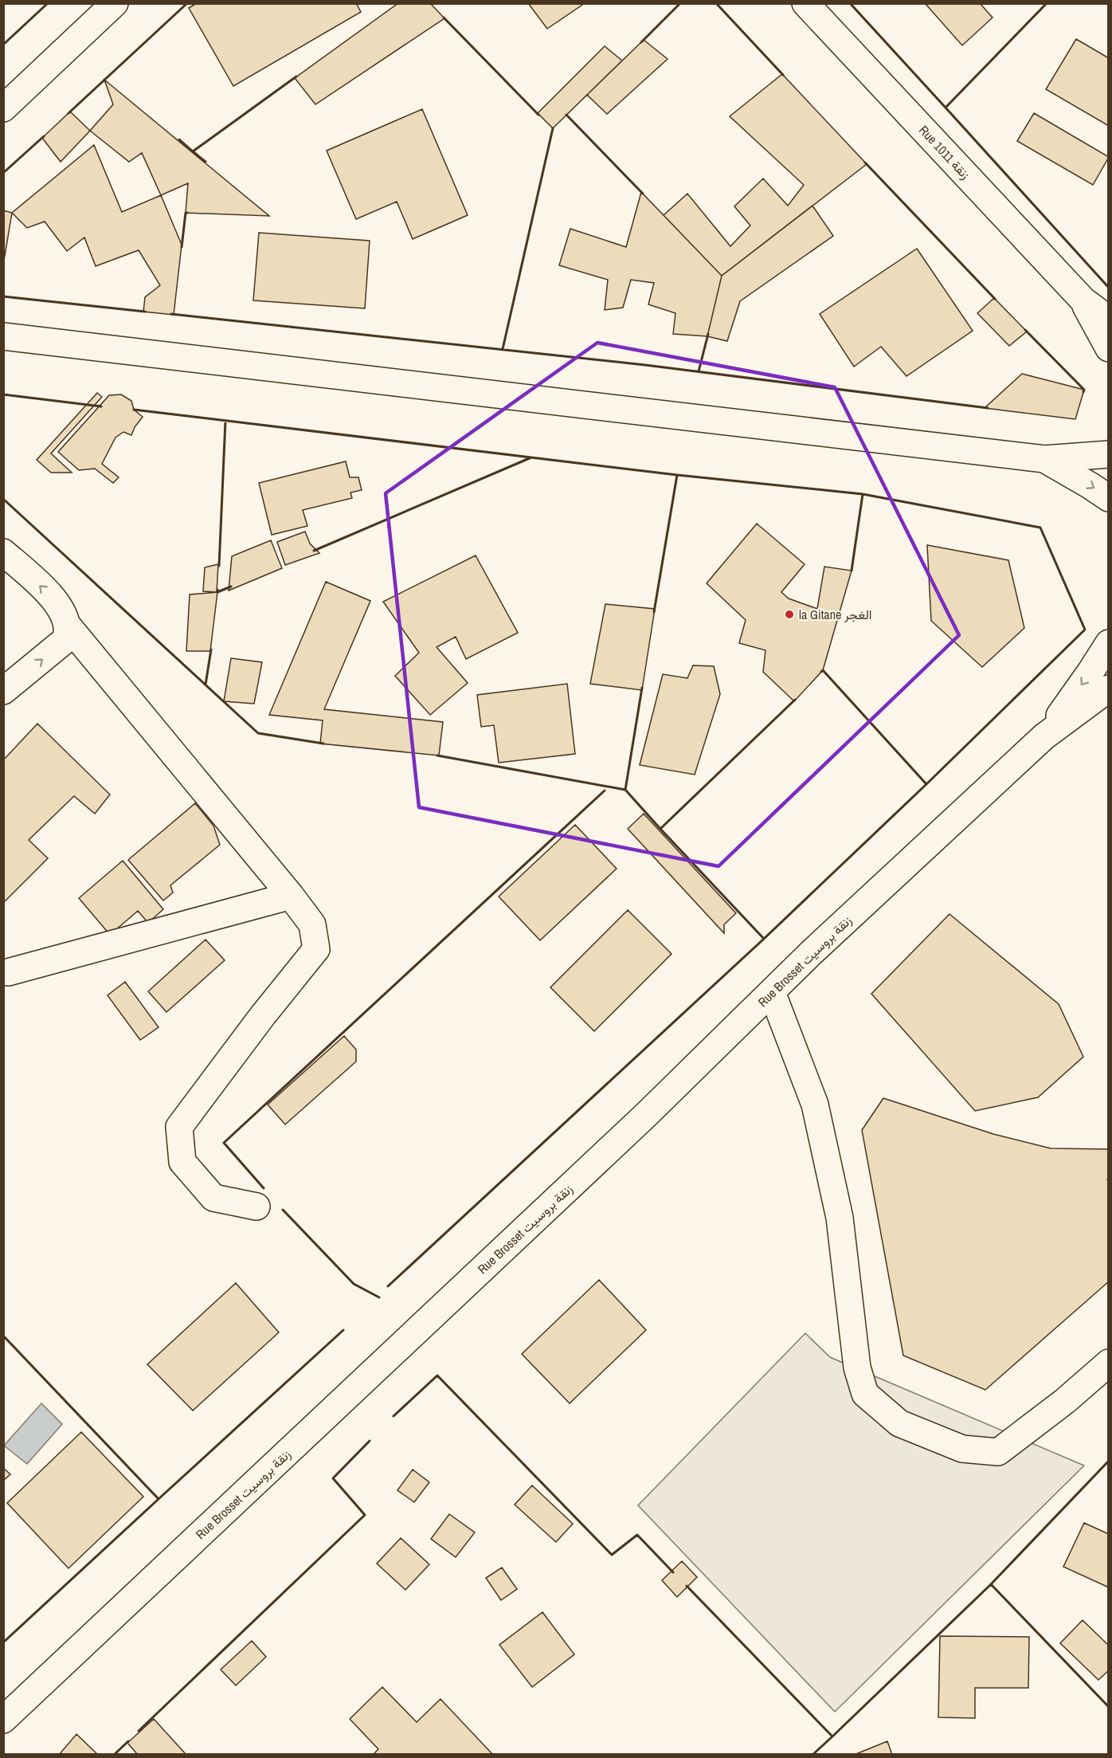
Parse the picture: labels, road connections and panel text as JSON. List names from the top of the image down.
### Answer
{
  "streets": {
    "main road": ["Rue 1011 زنقة", "Rue Brosset زنقة بروسيت"]
  },
  "places": ["la Gitane الغجر"]
}
